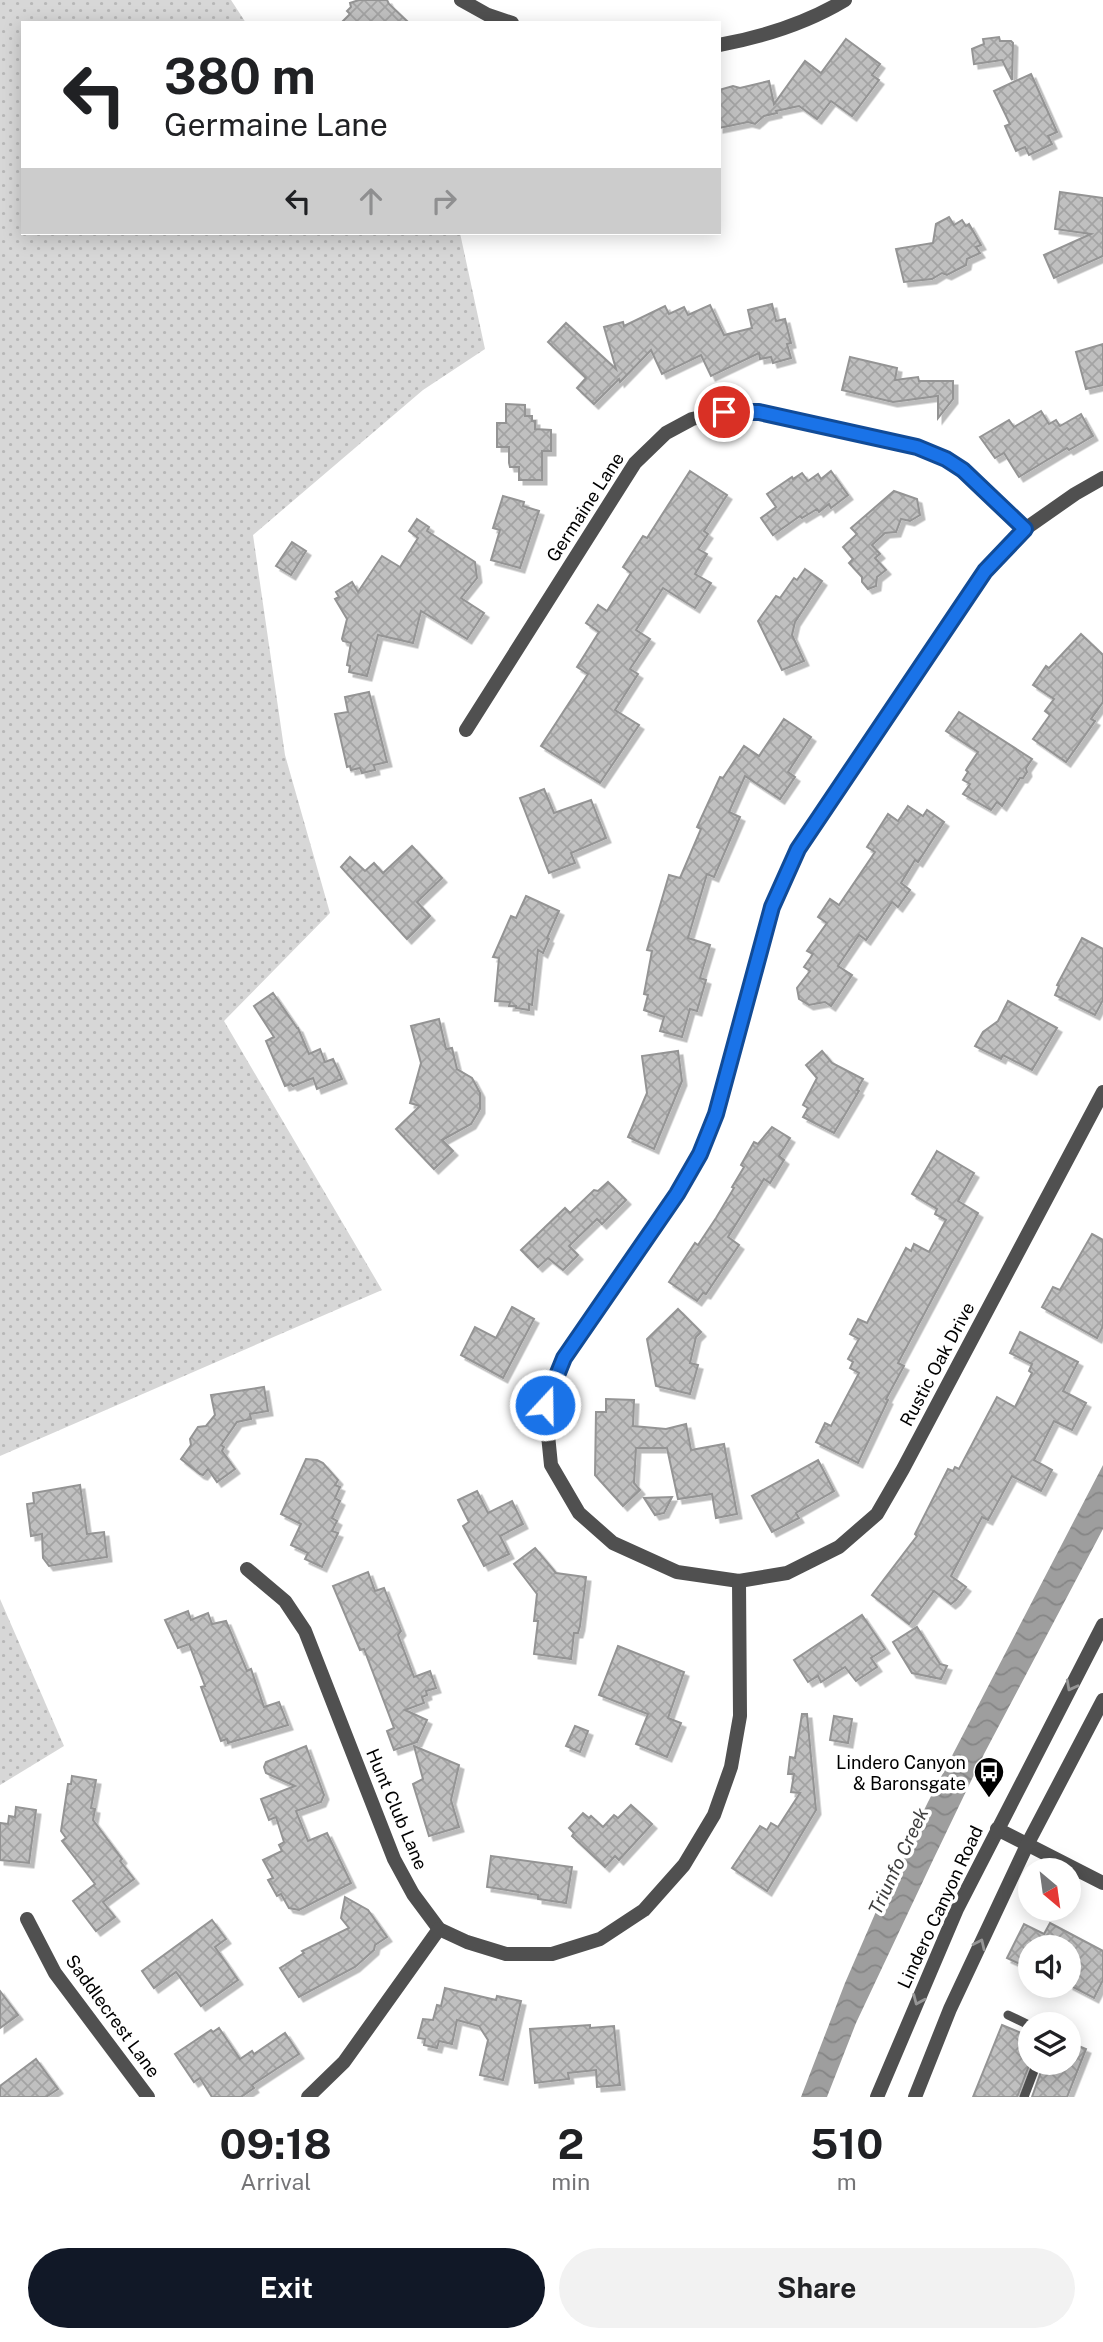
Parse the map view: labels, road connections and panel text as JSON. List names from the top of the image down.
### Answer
{
  "streets": {
    "street": [
      "Germaine Lane",
      "Rustic Oak Drive",
      "Hunt Club Lane",
      "Lindero Canyon Road",
      "Saddlecrest Lane"
    ]
  },
  "crossings": [
    ["Germaine Lane", "Rustic Oak Drive"],
    ["Rustic Oak Drive", "Hunt Club Lane"]
  ],
  "water": ["Triunfo Creek"],
  "places": {
    "bus stop": ["Lindero Canyon & Baronsgate"]
  },
  "north": "bottom right",
  "page": {
    "turn": ["380 m", "Germaine Lane"],
    "eta": [
      "09:18",
      "Arrival",
      "2",
      "min",
      "510",
      "m"
    ],
    "buttons": ["Exit", "Share"]
  }
}
